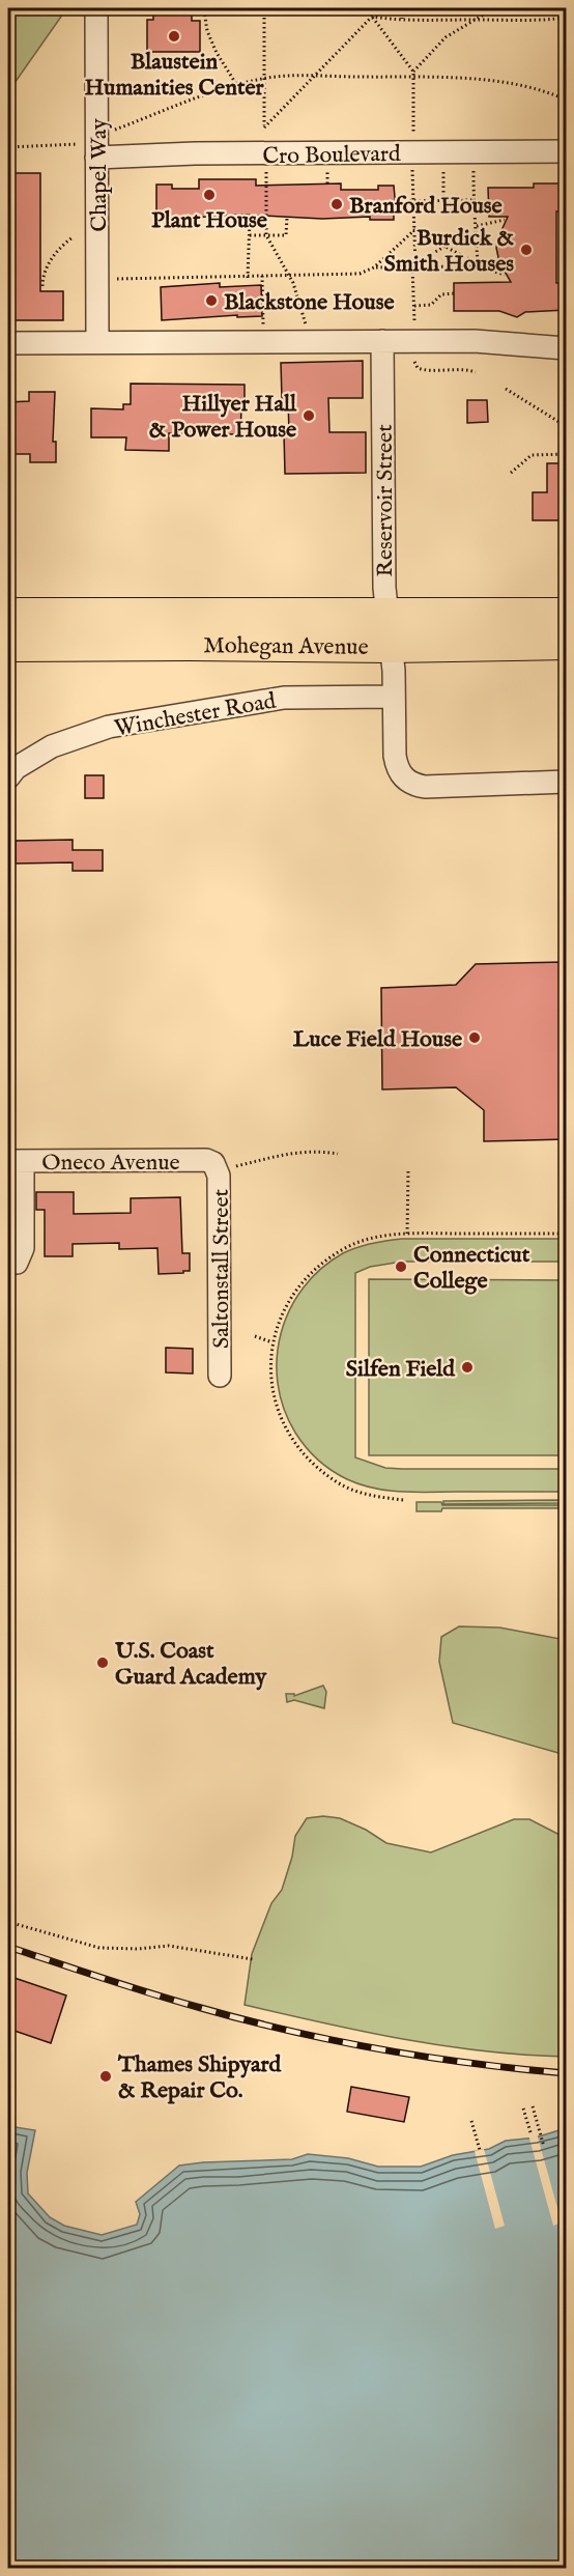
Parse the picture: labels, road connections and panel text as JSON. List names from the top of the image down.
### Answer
{
  "streets": {
    "highway": ["Mohegan Avenue"],
    "street": [
      "Cro Boulevard",
      "Chapel Way",
      "Reservoir Street",
      "Winchester Road",
      "Oneco Avenue",
      "Saltonstall Street"
    ]
  },
  "crossings": [
    ["Cro Boulevard", "Chapel Way"],
    ["Reservoir Street", "Mohegan Avenue"],
    ["Reservoir Street", "Winchester Road"],
    ["Oneco Avenue", "Saltonstall Street"]
  ],
  "places": [
    "Blaustein Humanities Center",
    "Plant House",
    "Branford House",
    "Burdick & Smith Houses",
    "Blackstone House",
    "Hillyer Hall & Power House",
    "Luce Field House",
    "Connecticut College",
    "Silfen Field",
    "U.S. Coast Guard Academy",
    "Thames Shipyard & Repair Co."
  ]
}
